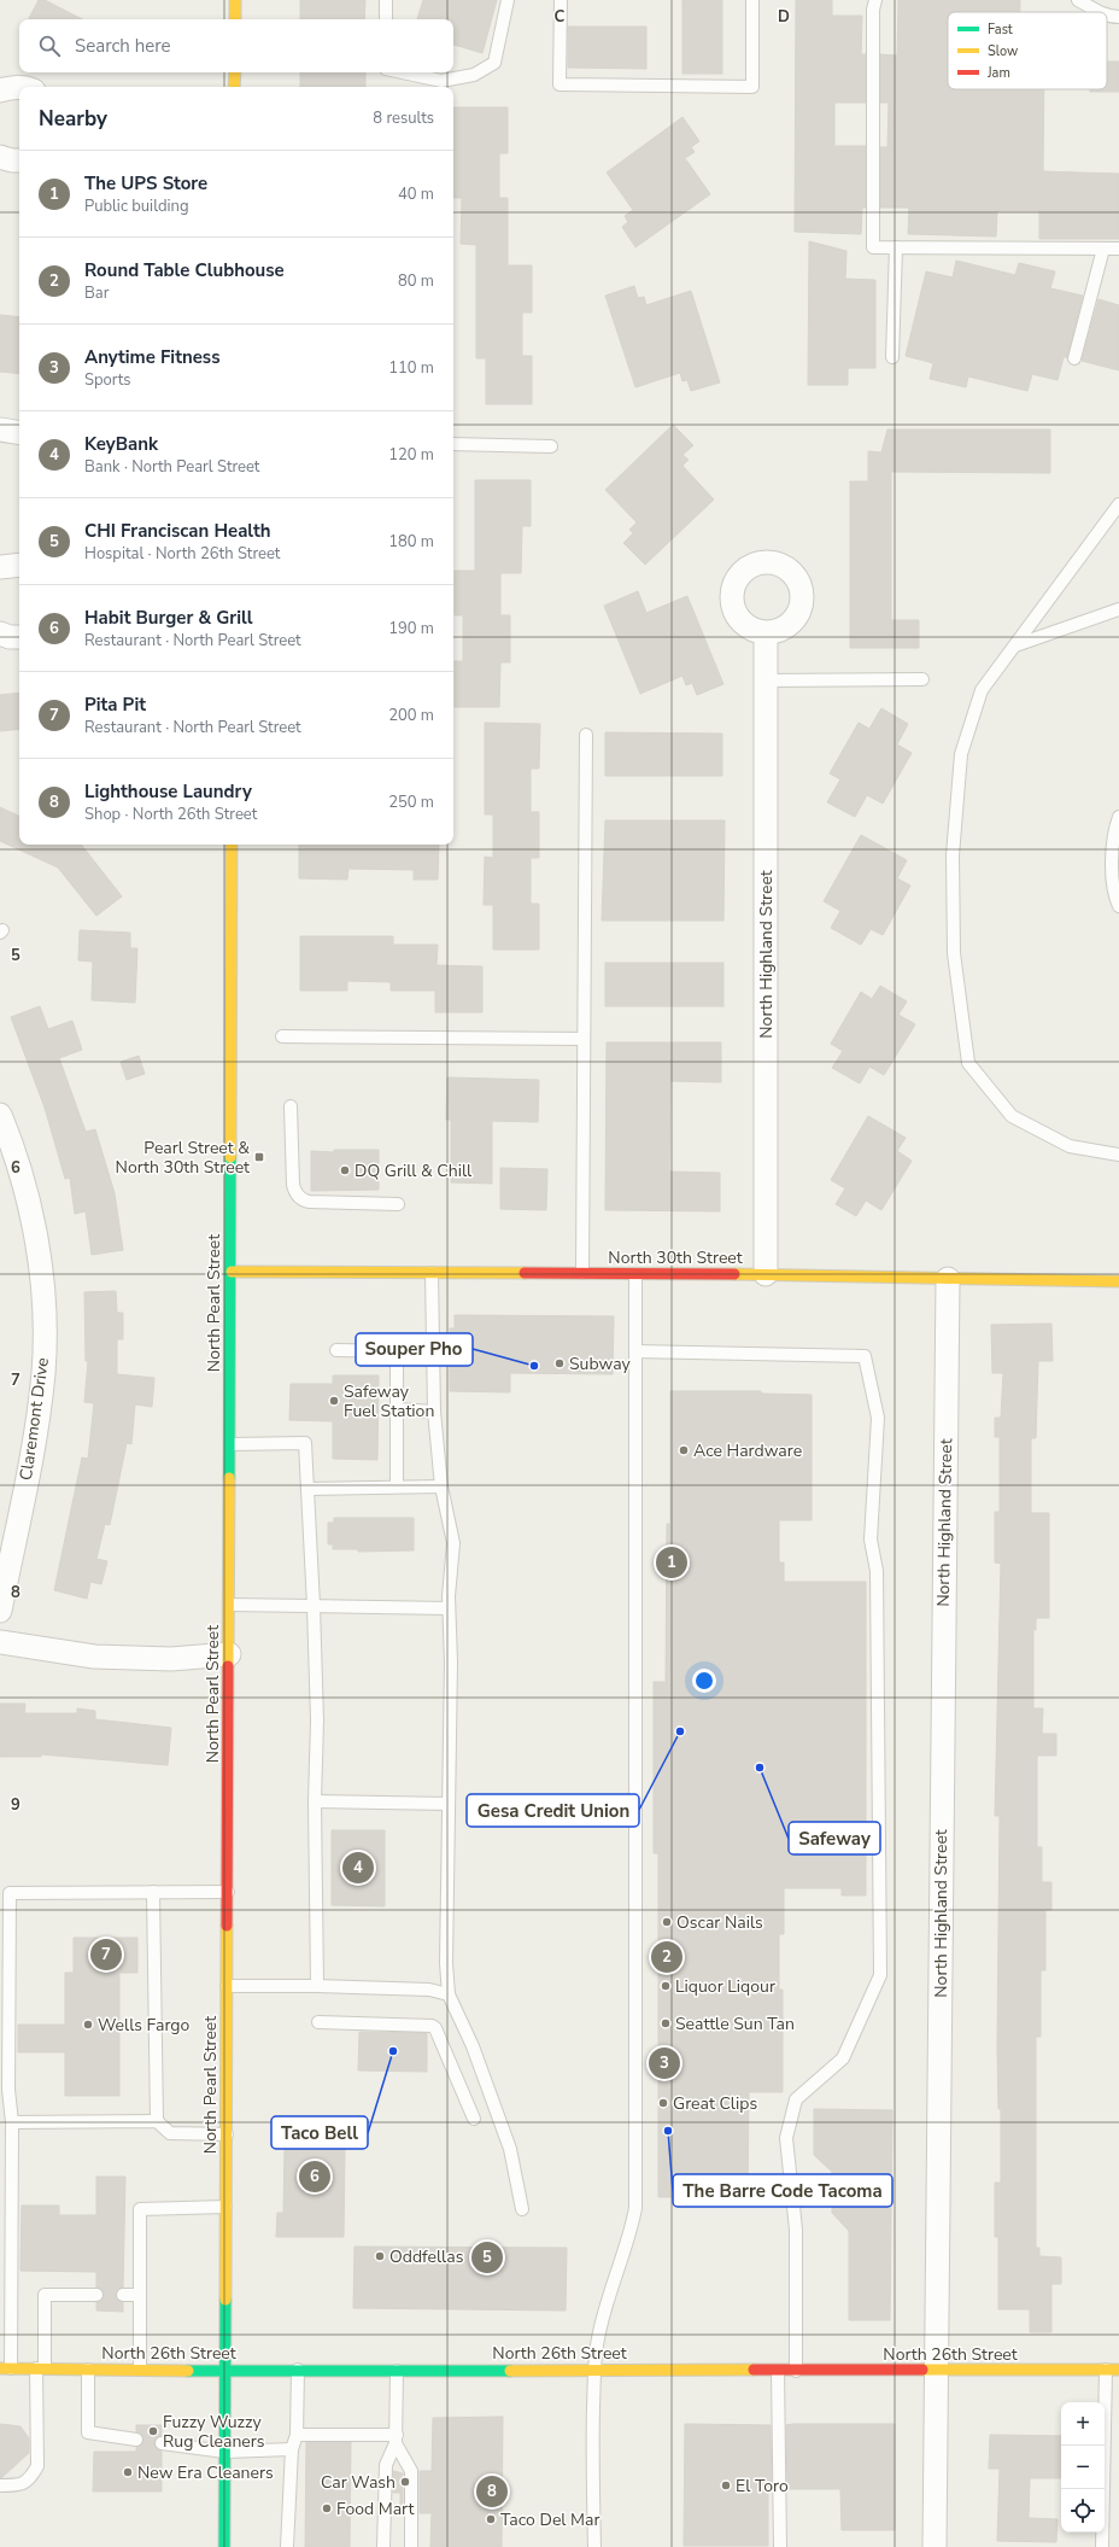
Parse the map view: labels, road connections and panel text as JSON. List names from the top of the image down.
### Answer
{
  "streets": {
    "main road": ["North 30th Street", "North Pearl Street", "North 26th Street"],
    "street": ["North Highland Street", "Claremont Drive"]
  },
  "crossings": [
    ["North Highland Street", "North 30th Street"],
    ["North Highland Street", "North 26th Street"],
    ["North 30th Street", "North Pearl Street"],
    ["North Pearl Street", "North 26th Street"]
  ],
  "places": {
    "transit": ["Pearl Street & North 30th Street"],
    "other": [
      "DQ Grill & Chill",
      "Subway",
      "Souper Pho",
      "Safeway Fuel Station",
      "Ace Hardware",
      "Gesa Credit Union",
      "Safeway",
      "Oscar Nails",
      "Liquor Liqour",
      "Seattle Sun Tan",
      "Wells Fargo",
      "Taco Bell",
      "Great Clips",
      "The Barre Code Tacoma",
      "Oddfellas",
      "Fuzzy Wuzzy Rug Cleaners",
      "New Era Cleaners",
      "Car Wash",
      "El Toro",
      "Food Mart",
      "Taco Del Mar"
    ]
  },
  "legend": ["Fast", "Slow", "Jam"],
  "page": {
    "search": "Search here",
    "heading": ["Nearby", "8 results"],
    "list": [
      {
        "mark": "1",
        "name": "The UPS Store",
        "note": "Public building",
        "value": "40 m"
      },
      {
        "mark": "2",
        "name": "Round Table Clubhouse",
        "note": "Bar",
        "value": "80 m"
      },
      {
        "mark": "3",
        "name": "Anytime Fitness",
        "note": "Sports",
        "value": "110 m"
      },
      {
        "mark": "4",
        "name": "KeyBank",
        "note": "Bank · North Pearl Street",
        "value": "120 m"
      },
      {
        "mark": "5",
        "name": "CHI Franciscan Health",
        "note": "Hospital · North 26th Street",
        "value": "180 m"
      },
      {
        "mark": "6",
        "name": "Habit Burger & Grill",
        "note": "Restaurant · North Pearl Street",
        "value": "190 m"
      },
      {
        "mark": "7",
        "name": "Pita Pit",
        "note": "Restaurant · North Pearl Street",
        "value": "200 m"
      },
      {
        "mark": "8",
        "name": "Lighthouse Laundry",
        "note": "Shop · North 26th Street",
        "value": "250 m"
      }
    ],
    "pins": [
      "1",
      "4",
      "7",
      "2",
      "3",
      "6",
      "5",
      "8"
    ],
    "map_buttons": ["+", "−"]
  },
  "grid": {
    "columns": ["C", "D"],
    "rows": [
      "5",
      "6",
      "7",
      "8",
      "9"
    ]
  }
}
